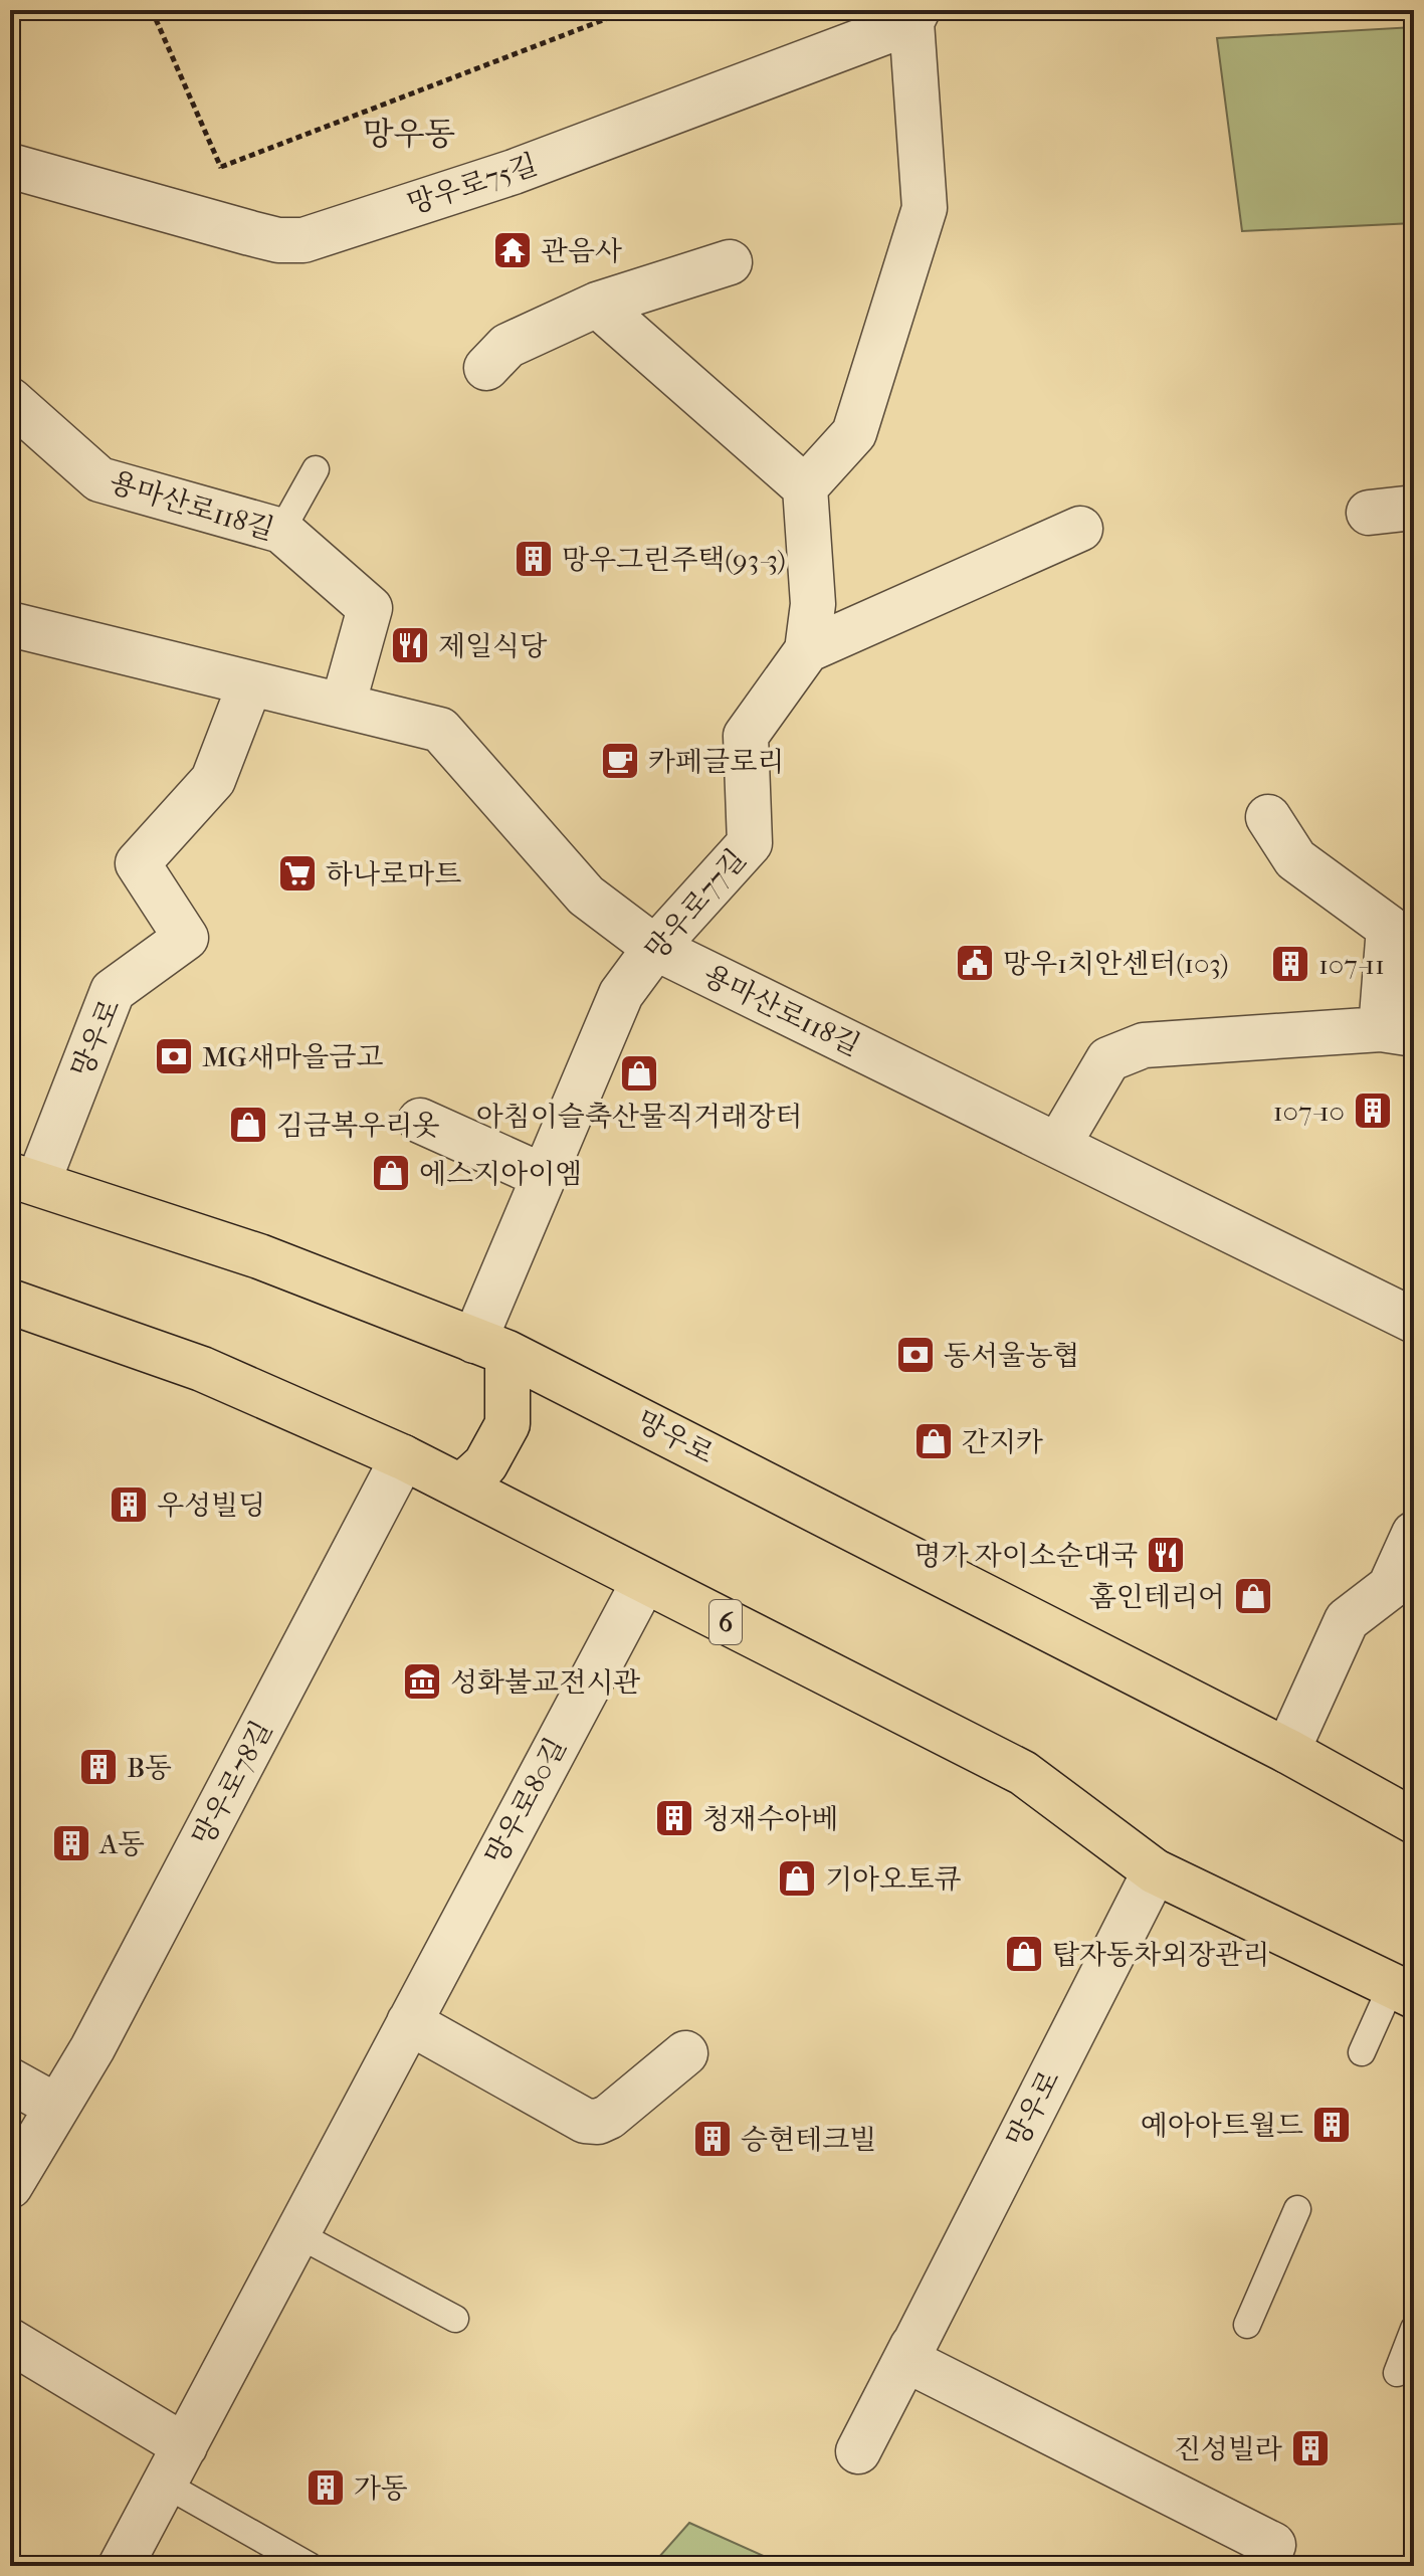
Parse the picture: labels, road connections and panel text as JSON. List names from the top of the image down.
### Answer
{
  "streets": {
    "main road": ["망우로", "6"],
    "street": [
      "망우로75길",
      "용마산로118길",
      "망우로77길",
      "망우로78길",
      "망우로80길"
    ]
  },
  "crossings": [
    ["용마산로118길", "망우로77길"],
    ["용마산로118길", "망우로"],
    ["망우로77길", "망우로"],
    ["망우로", "6"],
    ["6", "망우로78길"],
    ["6", "망우로80길"]
  ],
  "districts": ["망우동"],
  "places": {
    "temple": ["관음사"],
    "building": [
      "망우그린주택(93-3)",
      "107-11",
      "107-10",
      "우성빌딩",
      "B동",
      "청재수아베",
      "A동",
      "예아아트월드",
      "승현테크빌",
      "진성빌라",
      "가동"
    ],
    "restaurant": ["제일식당", "명가 자이소순대국"],
    "cafe": ["카페글로리"],
    "supermarket": ["하나로마트"],
    "public building": ["망우1치안센터(103)"],
    "bank": ["MG새마을금고", "동서울농협"],
    "shop": [
      "아침이슬축산물직거래장터",
      "김금복우리옷",
      "에스지아이엠",
      "간지카",
      "홈인테리어",
      "기아오토큐",
      "탑자동차외장관리"
    ],
    "museum": ["성화불교전시관"]
  }
}
